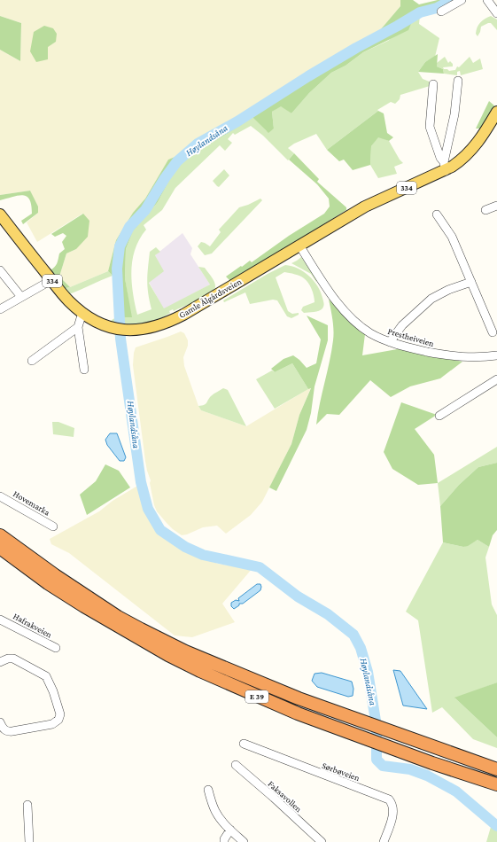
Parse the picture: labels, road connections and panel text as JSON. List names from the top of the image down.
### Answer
{
  "streets": {
    "highway": ["E 39"],
    "main road": ["334", "Gamle Ålgårdsveien"],
    "street": [
      "Prestheiveien",
      "Hovemarka",
      "Hafrakveien",
      "Sørbøveien",
      "Faksavollen"
    ]
  },
  "crossings": [
    ["Gamle Ålgårdsveien", "Prestheiveien"]
  ],
  "water": ["Høylandsåna"]
}
